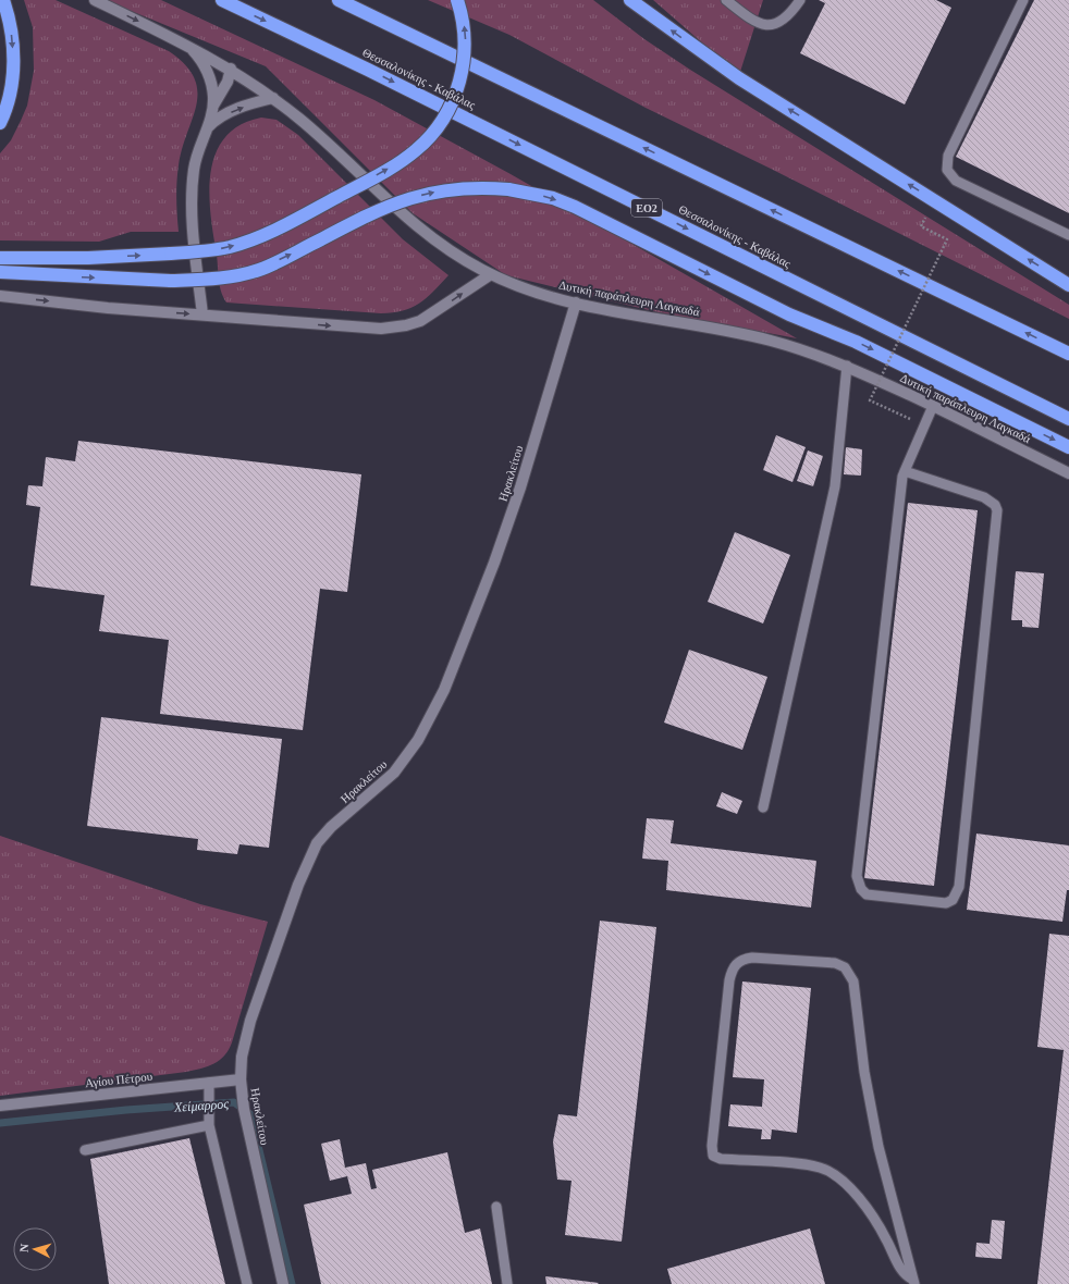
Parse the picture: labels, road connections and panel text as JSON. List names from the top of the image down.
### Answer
{
  "streets": {
    "highway": ["Θεσσαλονίκης - Καβάλας", "ΕΟ2"],
    "street": ["Δυτική παράπλευρη Λαγκαδά", "Ηρακλείτου", "Αγίου Πέτρου"]
  },
  "crossings": [
    ["Δυτική παράπλευρη Λαγκαδά", "Ηρακλείτου"],
    ["Ηρακλείτου", "Αγίου Πέτρου"]
  ],
  "water": ["Χείμαρρος"],
  "north": "left"
}
